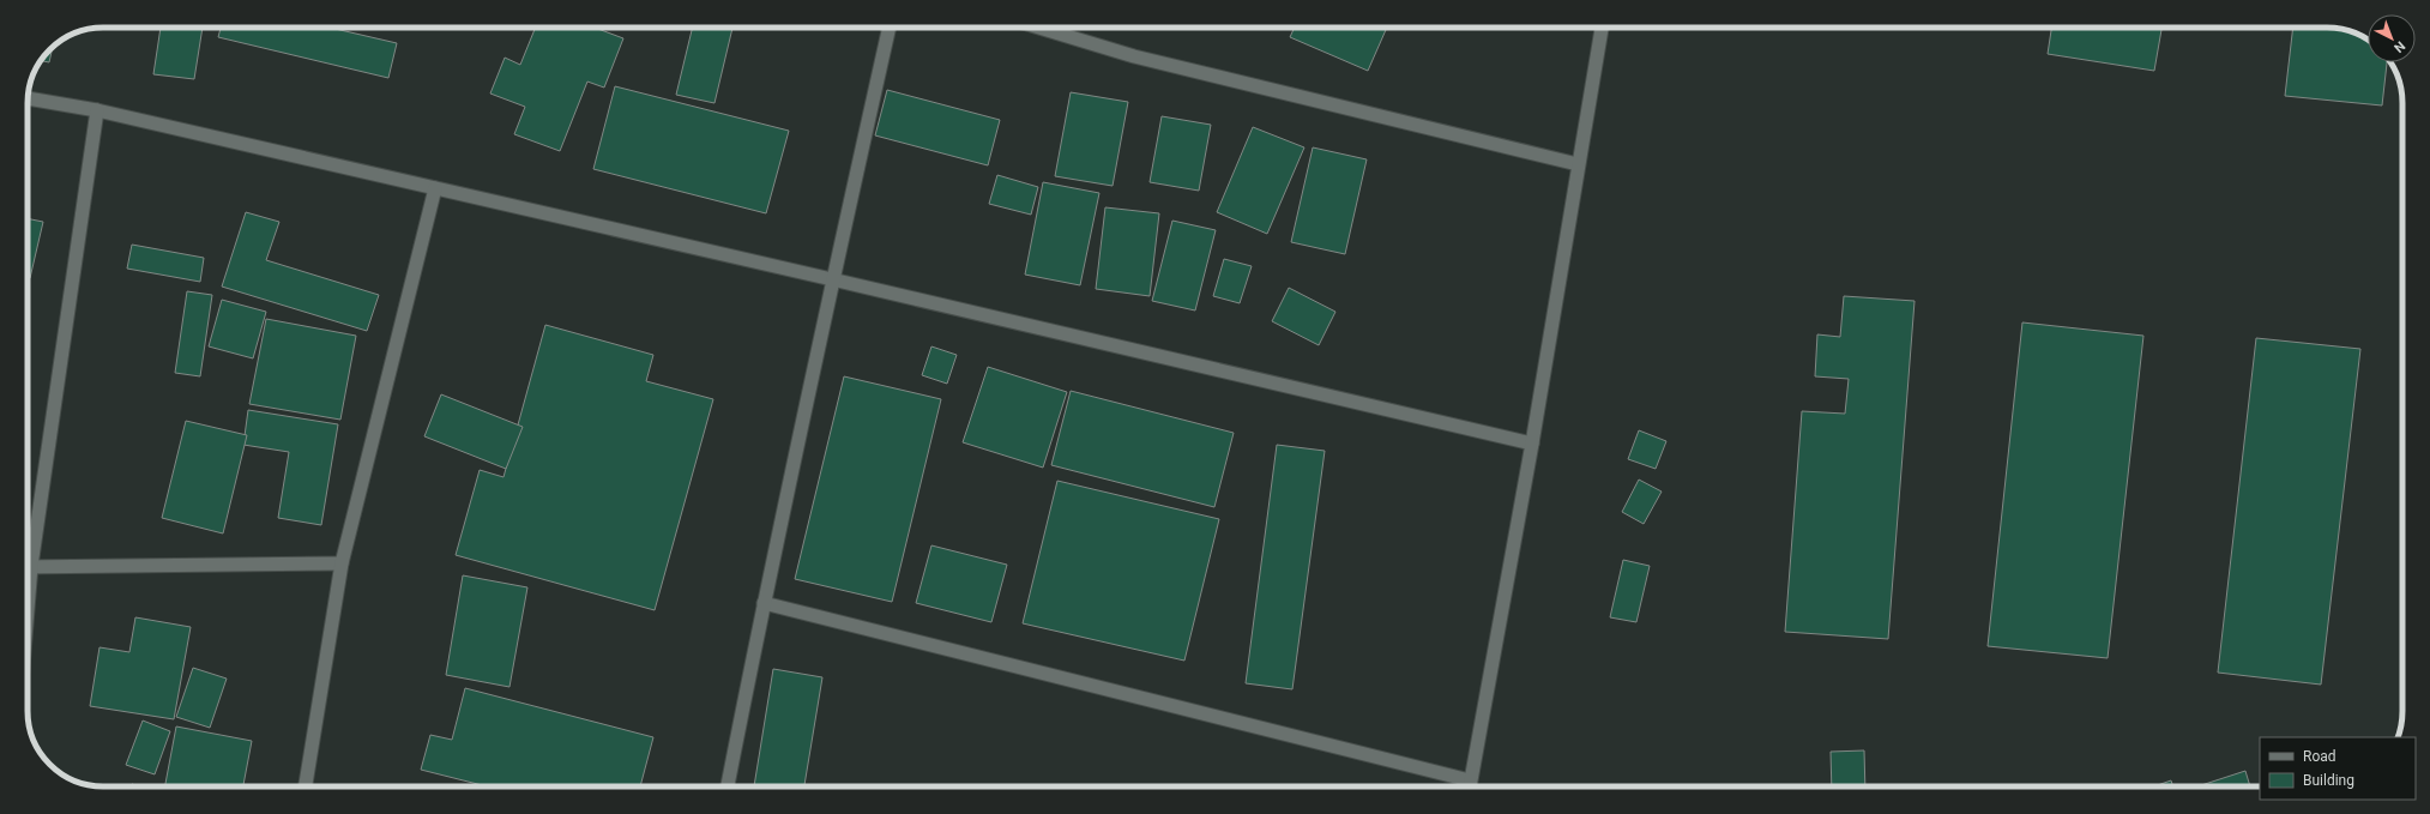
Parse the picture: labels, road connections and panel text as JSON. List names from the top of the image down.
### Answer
{
  "legend": ["Road", "Building"],
  "north": "bottom right"
}
